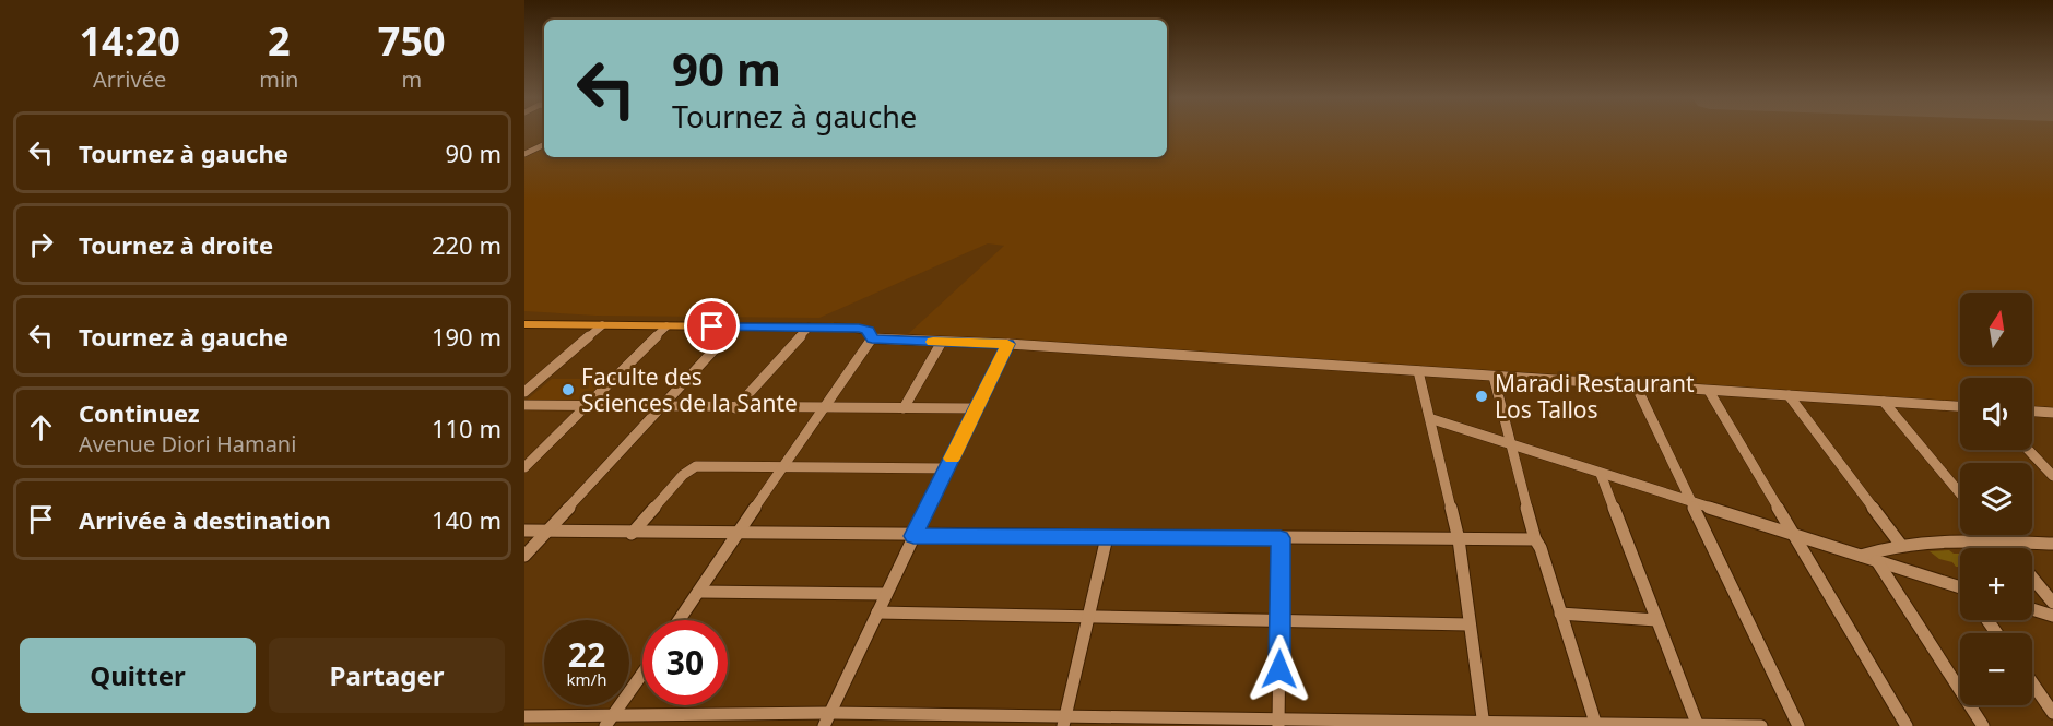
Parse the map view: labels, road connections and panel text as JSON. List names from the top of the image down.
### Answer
{
  "places": ["Faculte des Sciences de la Sante", "Maradi Restaurant Los Tallos"],
  "north": "top",
  "page": {
    "eta": [
      "14:20",
      "Arrivée",
      "2",
      "min",
      "750",
      "m"
    ],
    "turn": ["90 m", "Tournez à gauche"],
    "list": [
      {
        "name": "Tournez à gauche",
        "value": "90 m"
      },
      {
        "name": "Tournez à droite",
        "value": "220 m"
      },
      {
        "name": "Tournez à gauche",
        "value": "190 m"
      },
      {
        "name": "Continuez",
        "note": "Avenue Diori Hamani",
        "value": "110 m"
      },
      {
        "name": "Arrivée à destination",
        "value": "140 m"
      }
    ],
    "map_buttons": ["+", "−"],
    "speed": "22 km/h",
    "limit": "30",
    "buttons": ["Quitter", "Partager"]
  }
}
